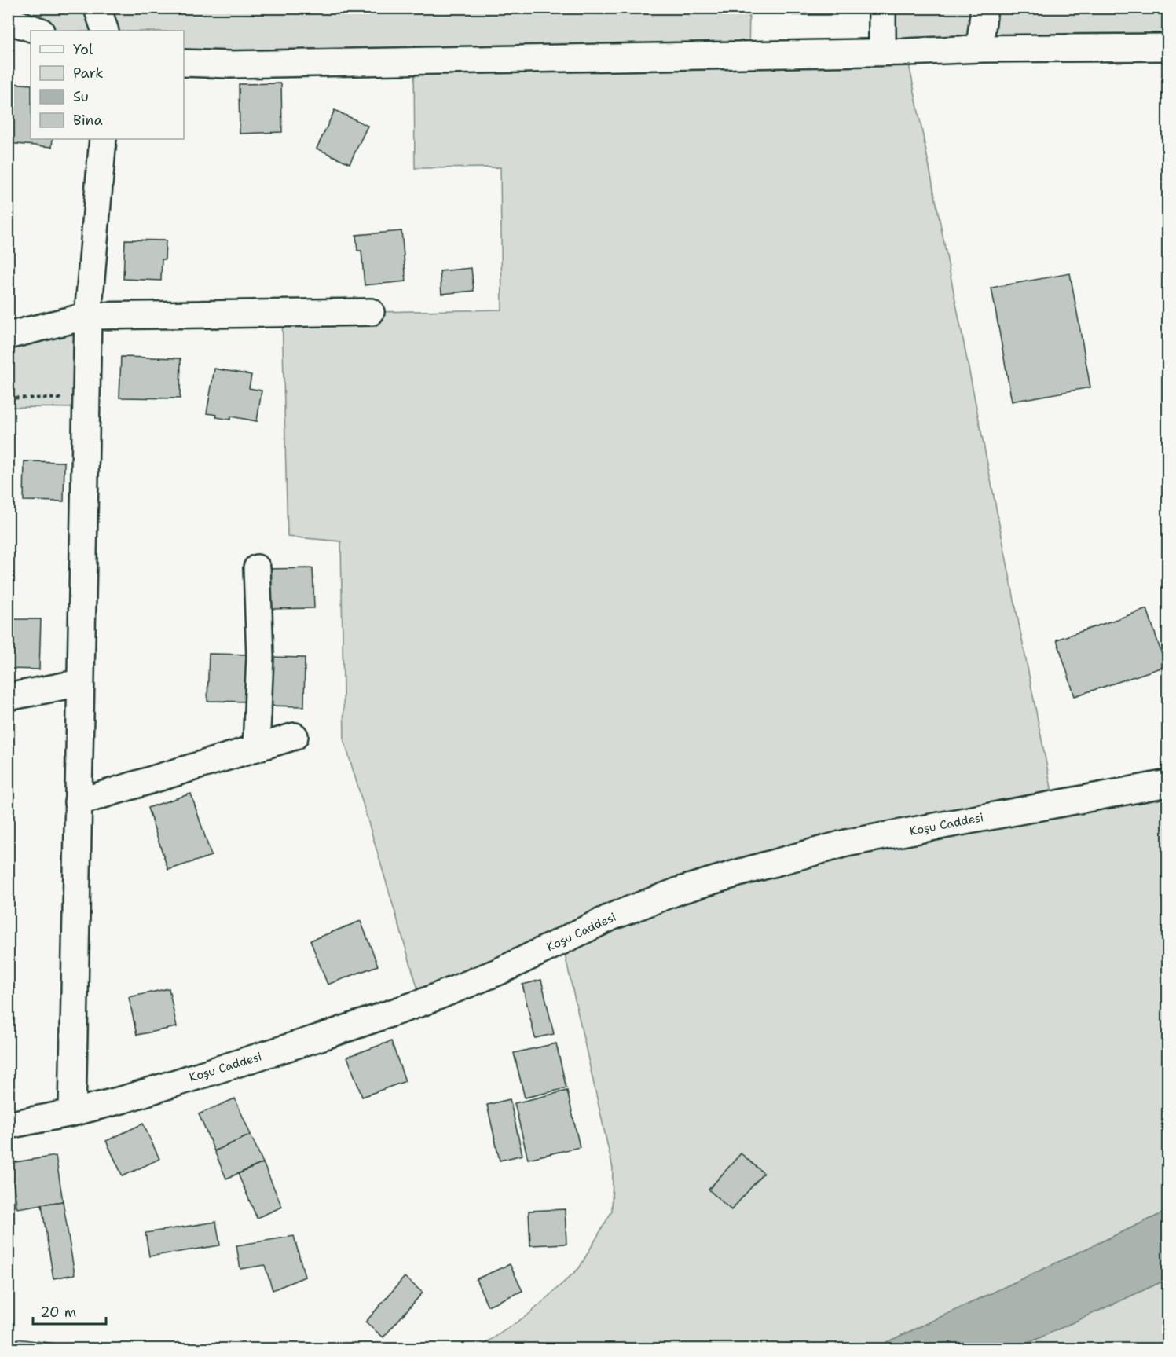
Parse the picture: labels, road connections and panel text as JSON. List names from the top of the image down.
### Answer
{
  "streets": {
    "street": ["Koşu Caddesi"]
  },
  "legend": [
    "Yol",
    "Park",
    "Su",
    "Bina"
  ],
  "scale_bar": "20 m"
}
